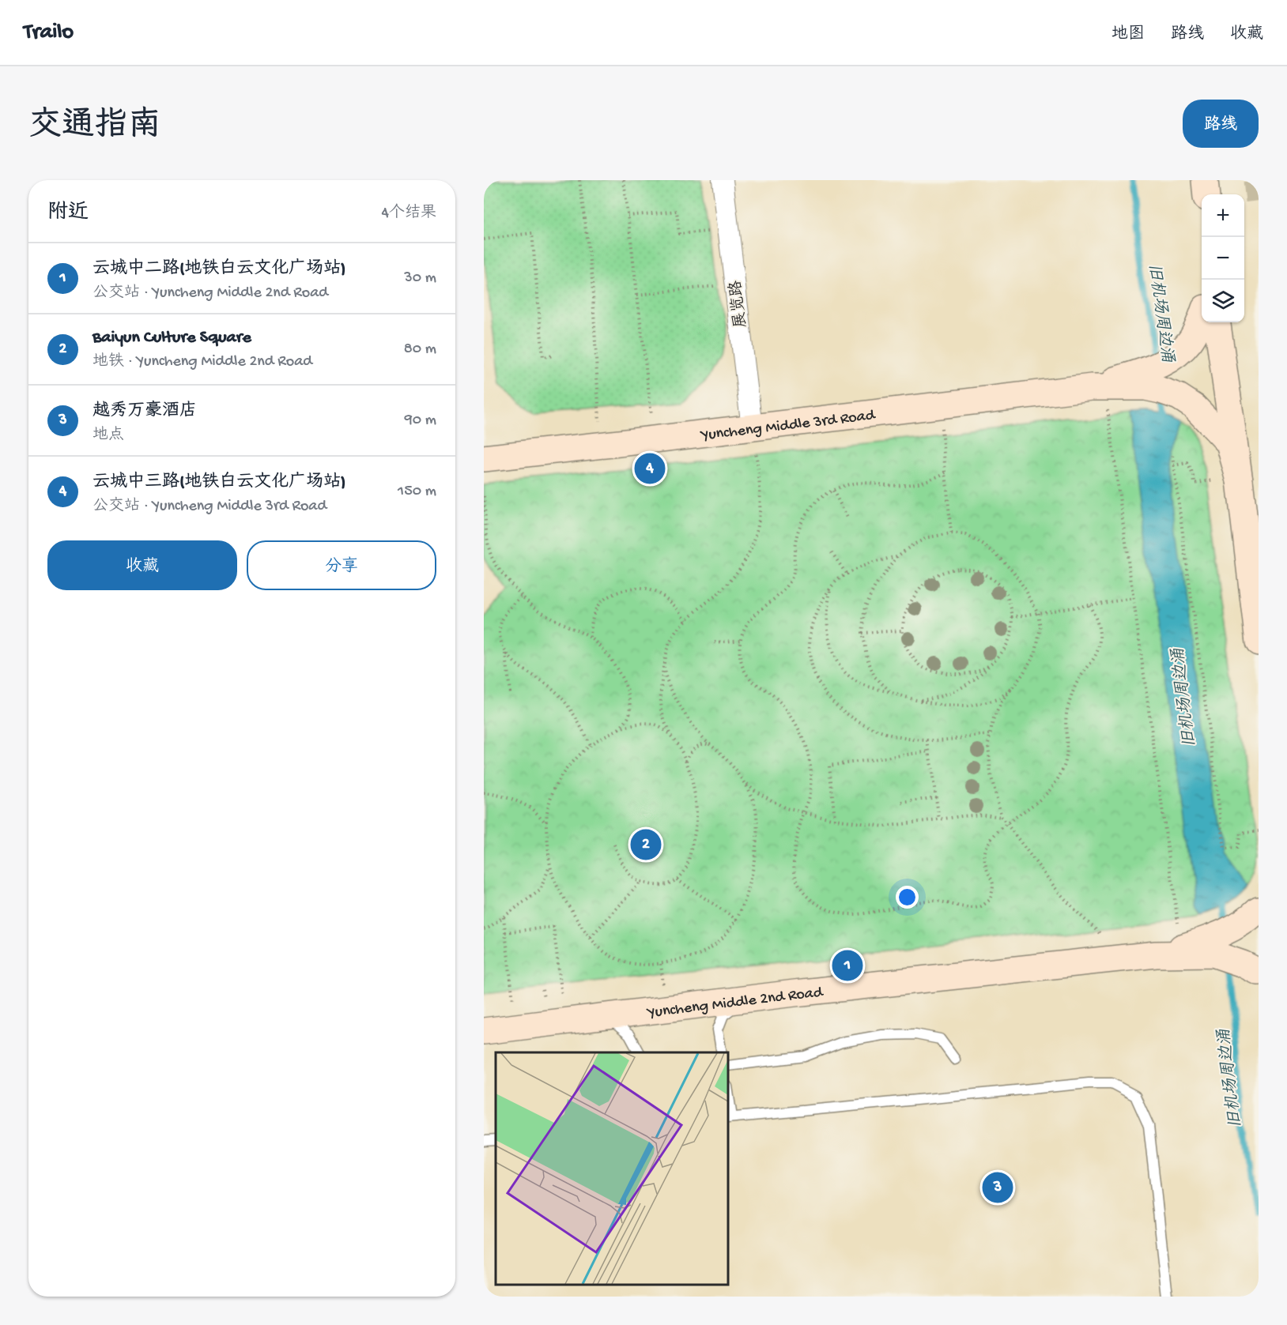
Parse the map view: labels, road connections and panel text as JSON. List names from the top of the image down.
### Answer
{
  "streets": {
    "street": ["展览路", "Yuncheng Middle 3rd Road", "Yuncheng Middle 2nd Road"]
  },
  "crossings": [
    ["展览路", "Yuncheng Middle 3rd Road"]
  ],
  "water": ["旧机场周边涌"],
  "page": {
    "header": "Trailo",
    "nav": ["地图", "路线", "收藏"],
    "title": "交通指南",
    "buttons": [
      "路线",
      ["收藏", "分享"]
    ],
    "heading": ["附近", "4个结果"],
    "map_buttons": ["+", "−"],
    "list": [
      {
        "mark": "1",
        "name": "云城中二路(地铁白云文化广场站)",
        "note": "公交站 · Yuncheng Middle 2nd Road",
        "value": "30 m"
      },
      {
        "mark": "2",
        "name": "Baiyun Culture Square",
        "note": "地铁 · Yuncheng Middle 2nd Road",
        "value": "80 m"
      },
      {
        "mark": "3",
        "name": "越秀万豪酒店",
        "note": "地点",
        "value": "90 m"
      },
      {
        "mark": "4",
        "name": "云城中三路(地铁白云文化广场站)",
        "note": "公交站 · Yuncheng Middle 3rd Road",
        "value": "150 m"
      }
    ],
    "pins": [
      "4",
      "2",
      "1",
      "3"
    ]
  }
}
